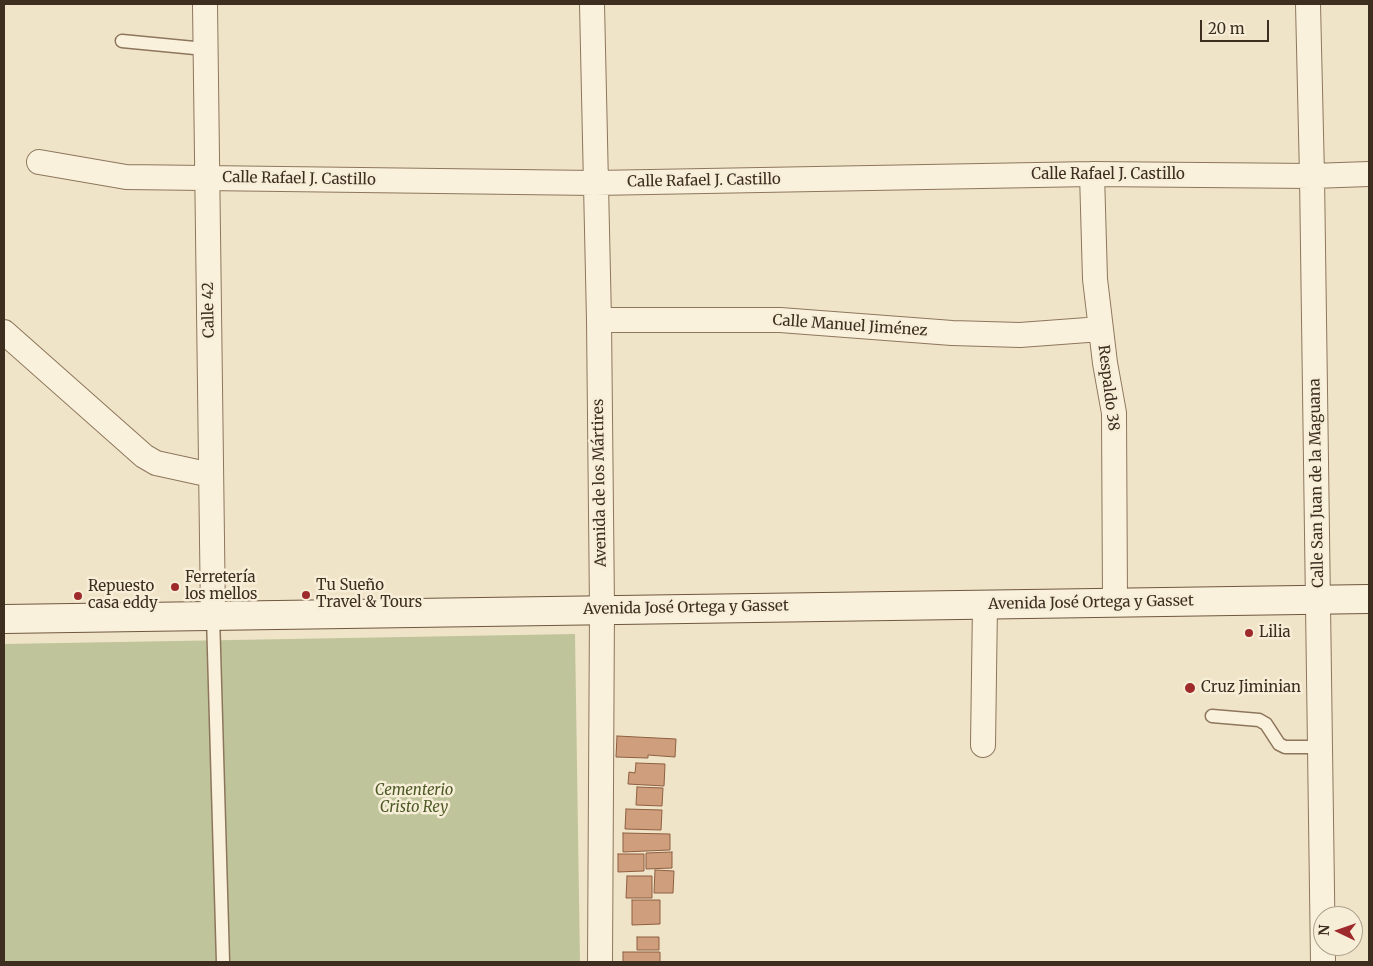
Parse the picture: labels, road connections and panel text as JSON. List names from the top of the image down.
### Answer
{
  "streets": {
    "main road": ["Avenida José Ortega y Gasset"],
    "street": [
      "Calle Rafael J. Castillo",
      "Calle 42",
      "Calle Manuel Jiménez",
      "Respaldo 38",
      "Avenida de los Mártires",
      "Calle San Juan de la Maguana"
    ]
  },
  "crossings": [
    ["Calle Rafael J. Castillo", "Calle 42"],
    ["Calle Rafael J. Castillo", "Respaldo 38"],
    ["Calle Rafael J. Castillo", "Avenida de los Mártires"],
    ["Calle Rafael J. Castillo", "Calle San Juan de la Maguana"],
    ["Calle 42", "Avenida José Ortega y Gasset"],
    ["Calle Manuel Jiménez", "Respaldo 38"],
    ["Calle Manuel Jiménez", "Avenida de los Mártires"],
    ["Respaldo 38", "Avenida José Ortega y Gasset"],
    ["Avenida de los Mártires", "Avenida José Ortega y Gasset"],
    ["Calle San Juan de la Maguana", "Avenida José Ortega y Gasset"]
  ],
  "parks": ["Cementerio Cristo Rey"],
  "places": [
    "Ferretería los mellos",
    "Tu Sueño Travel & Tours",
    "Repuesto casa eddy",
    "Lilia",
    "Cruz Jiminian"
  ],
  "scale_bar": "20 m",
  "north": "left"
}
